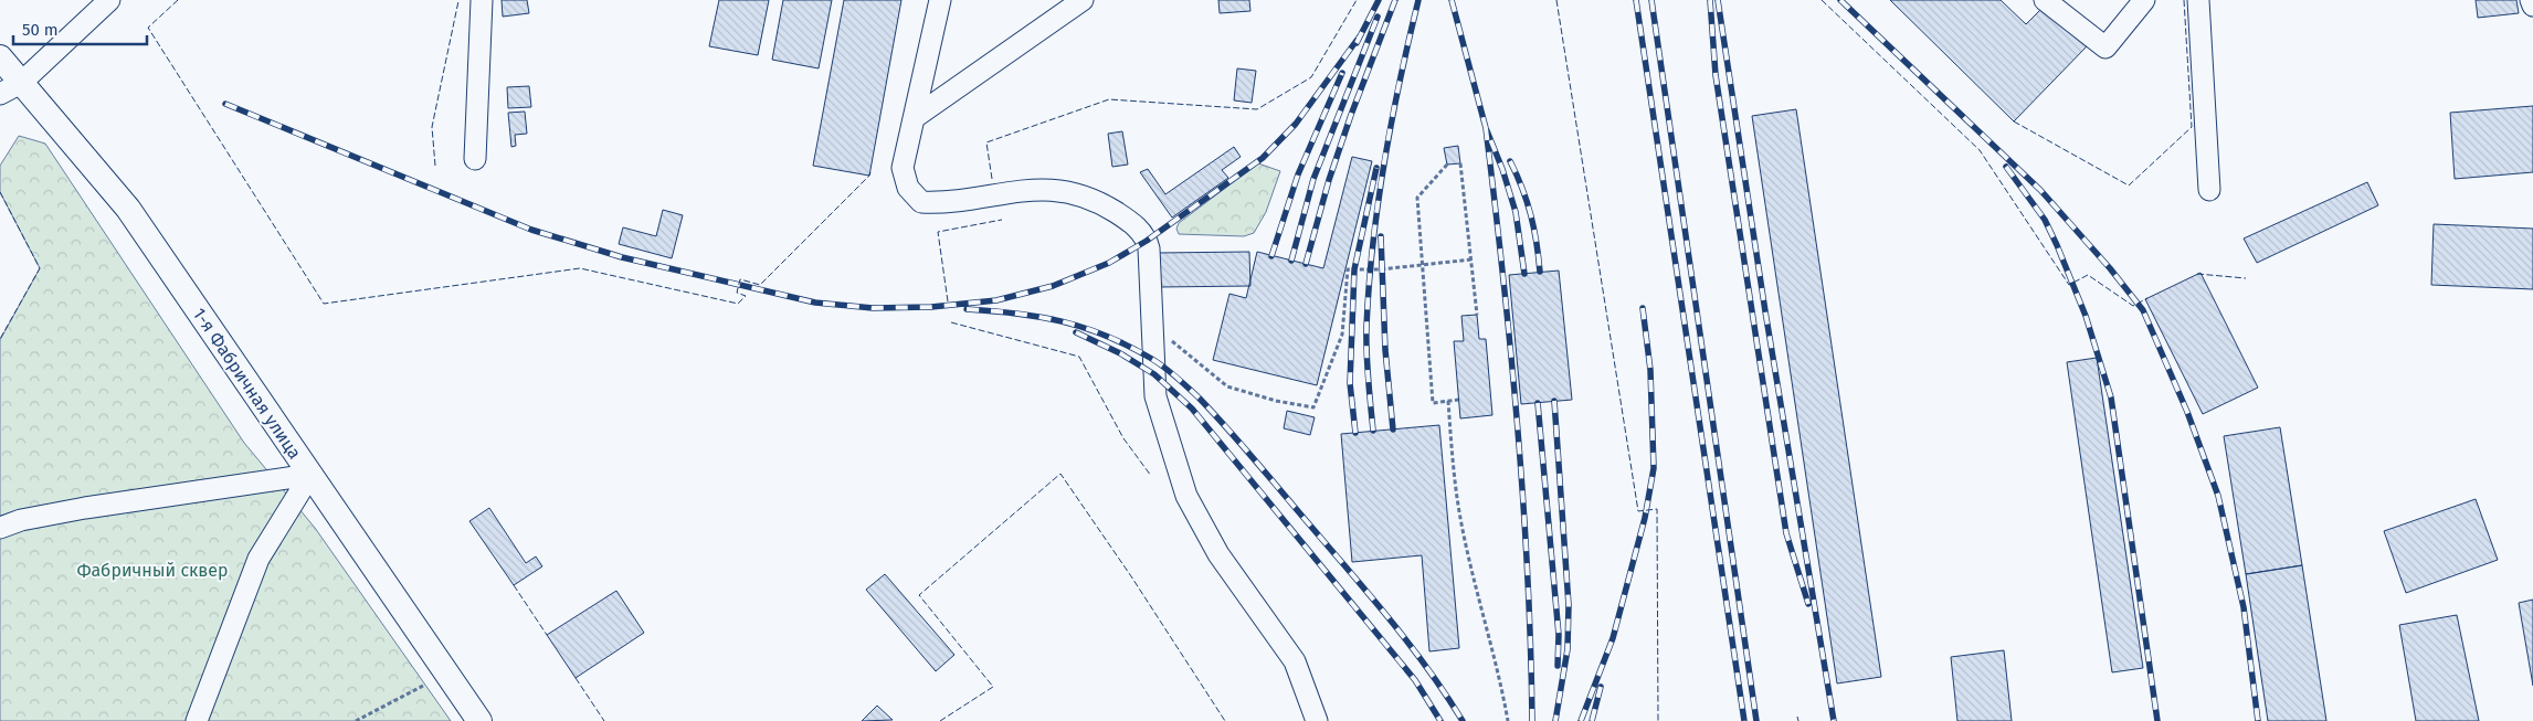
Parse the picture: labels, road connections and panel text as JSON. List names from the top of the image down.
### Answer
{
  "streets": {
    "main road": ["1-я Фабричная улица"]
  },
  "parks": ["Фабричный сквер"],
  "scale_bar": "50 m"
}
